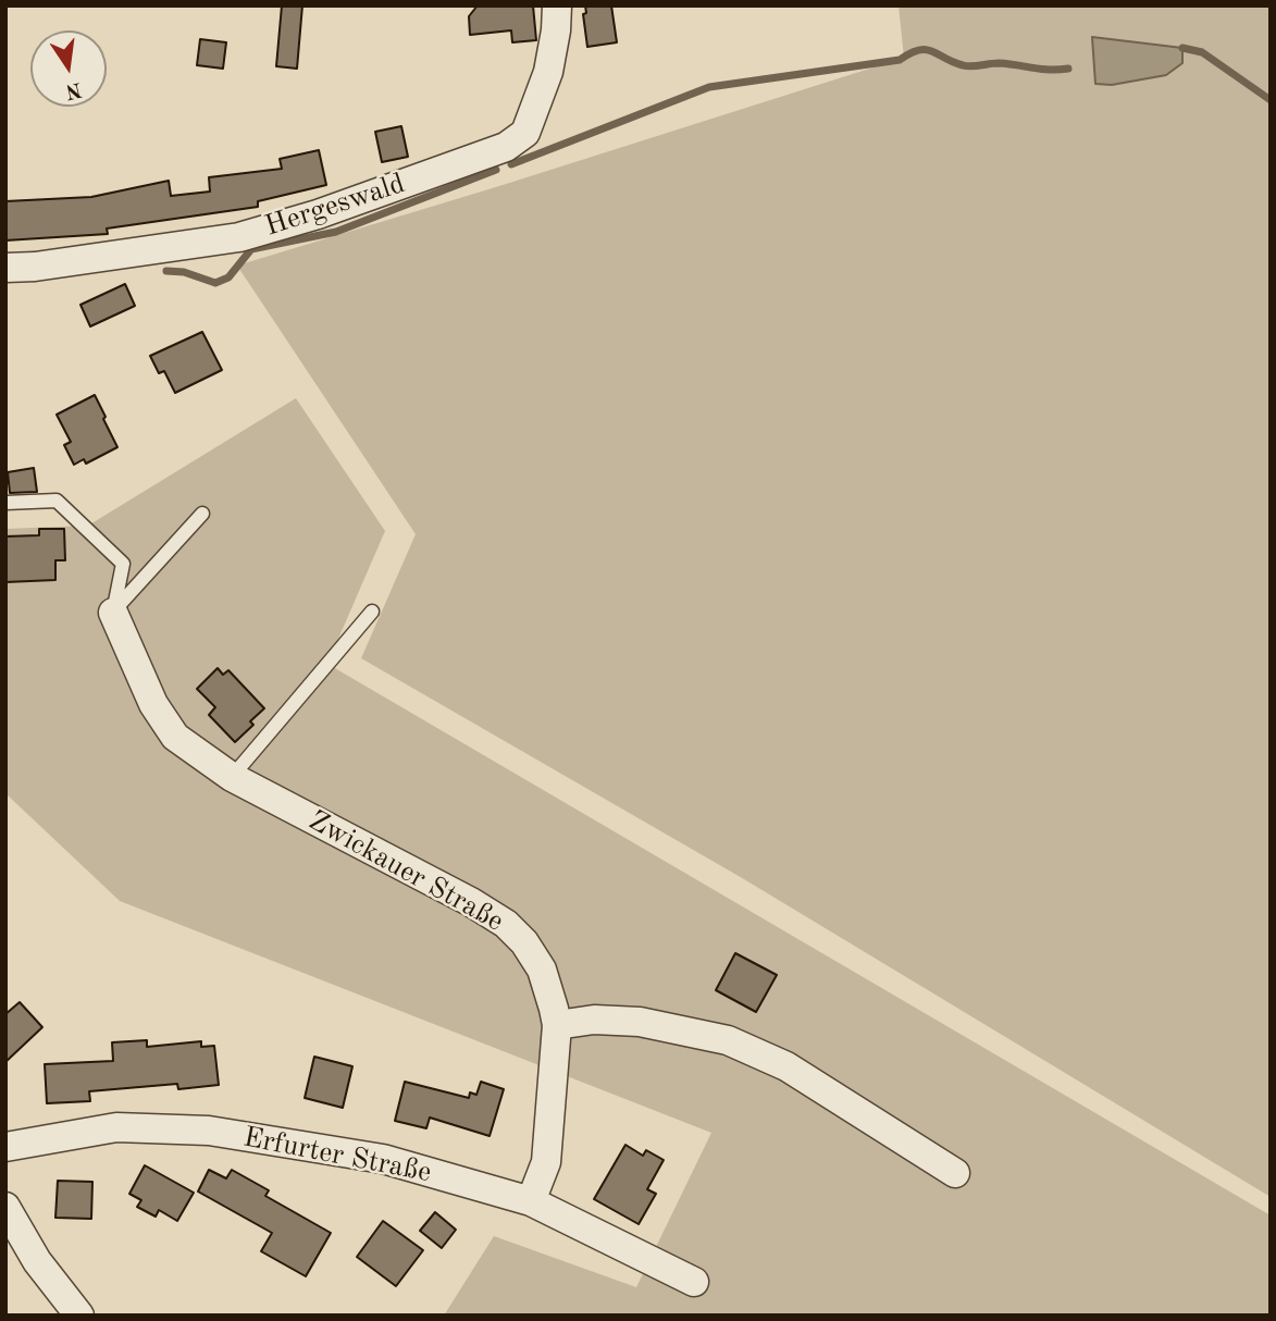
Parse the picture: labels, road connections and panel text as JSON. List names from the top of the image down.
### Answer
{
  "streets": {
    "street": ["Hergeswald", "Zwickauer Straße", "Erfurter Straße"]
  },
  "crossings": [
    ["Zwickauer Straße", "Erfurter Straße"]
  ],
  "north": "bottom"
}
